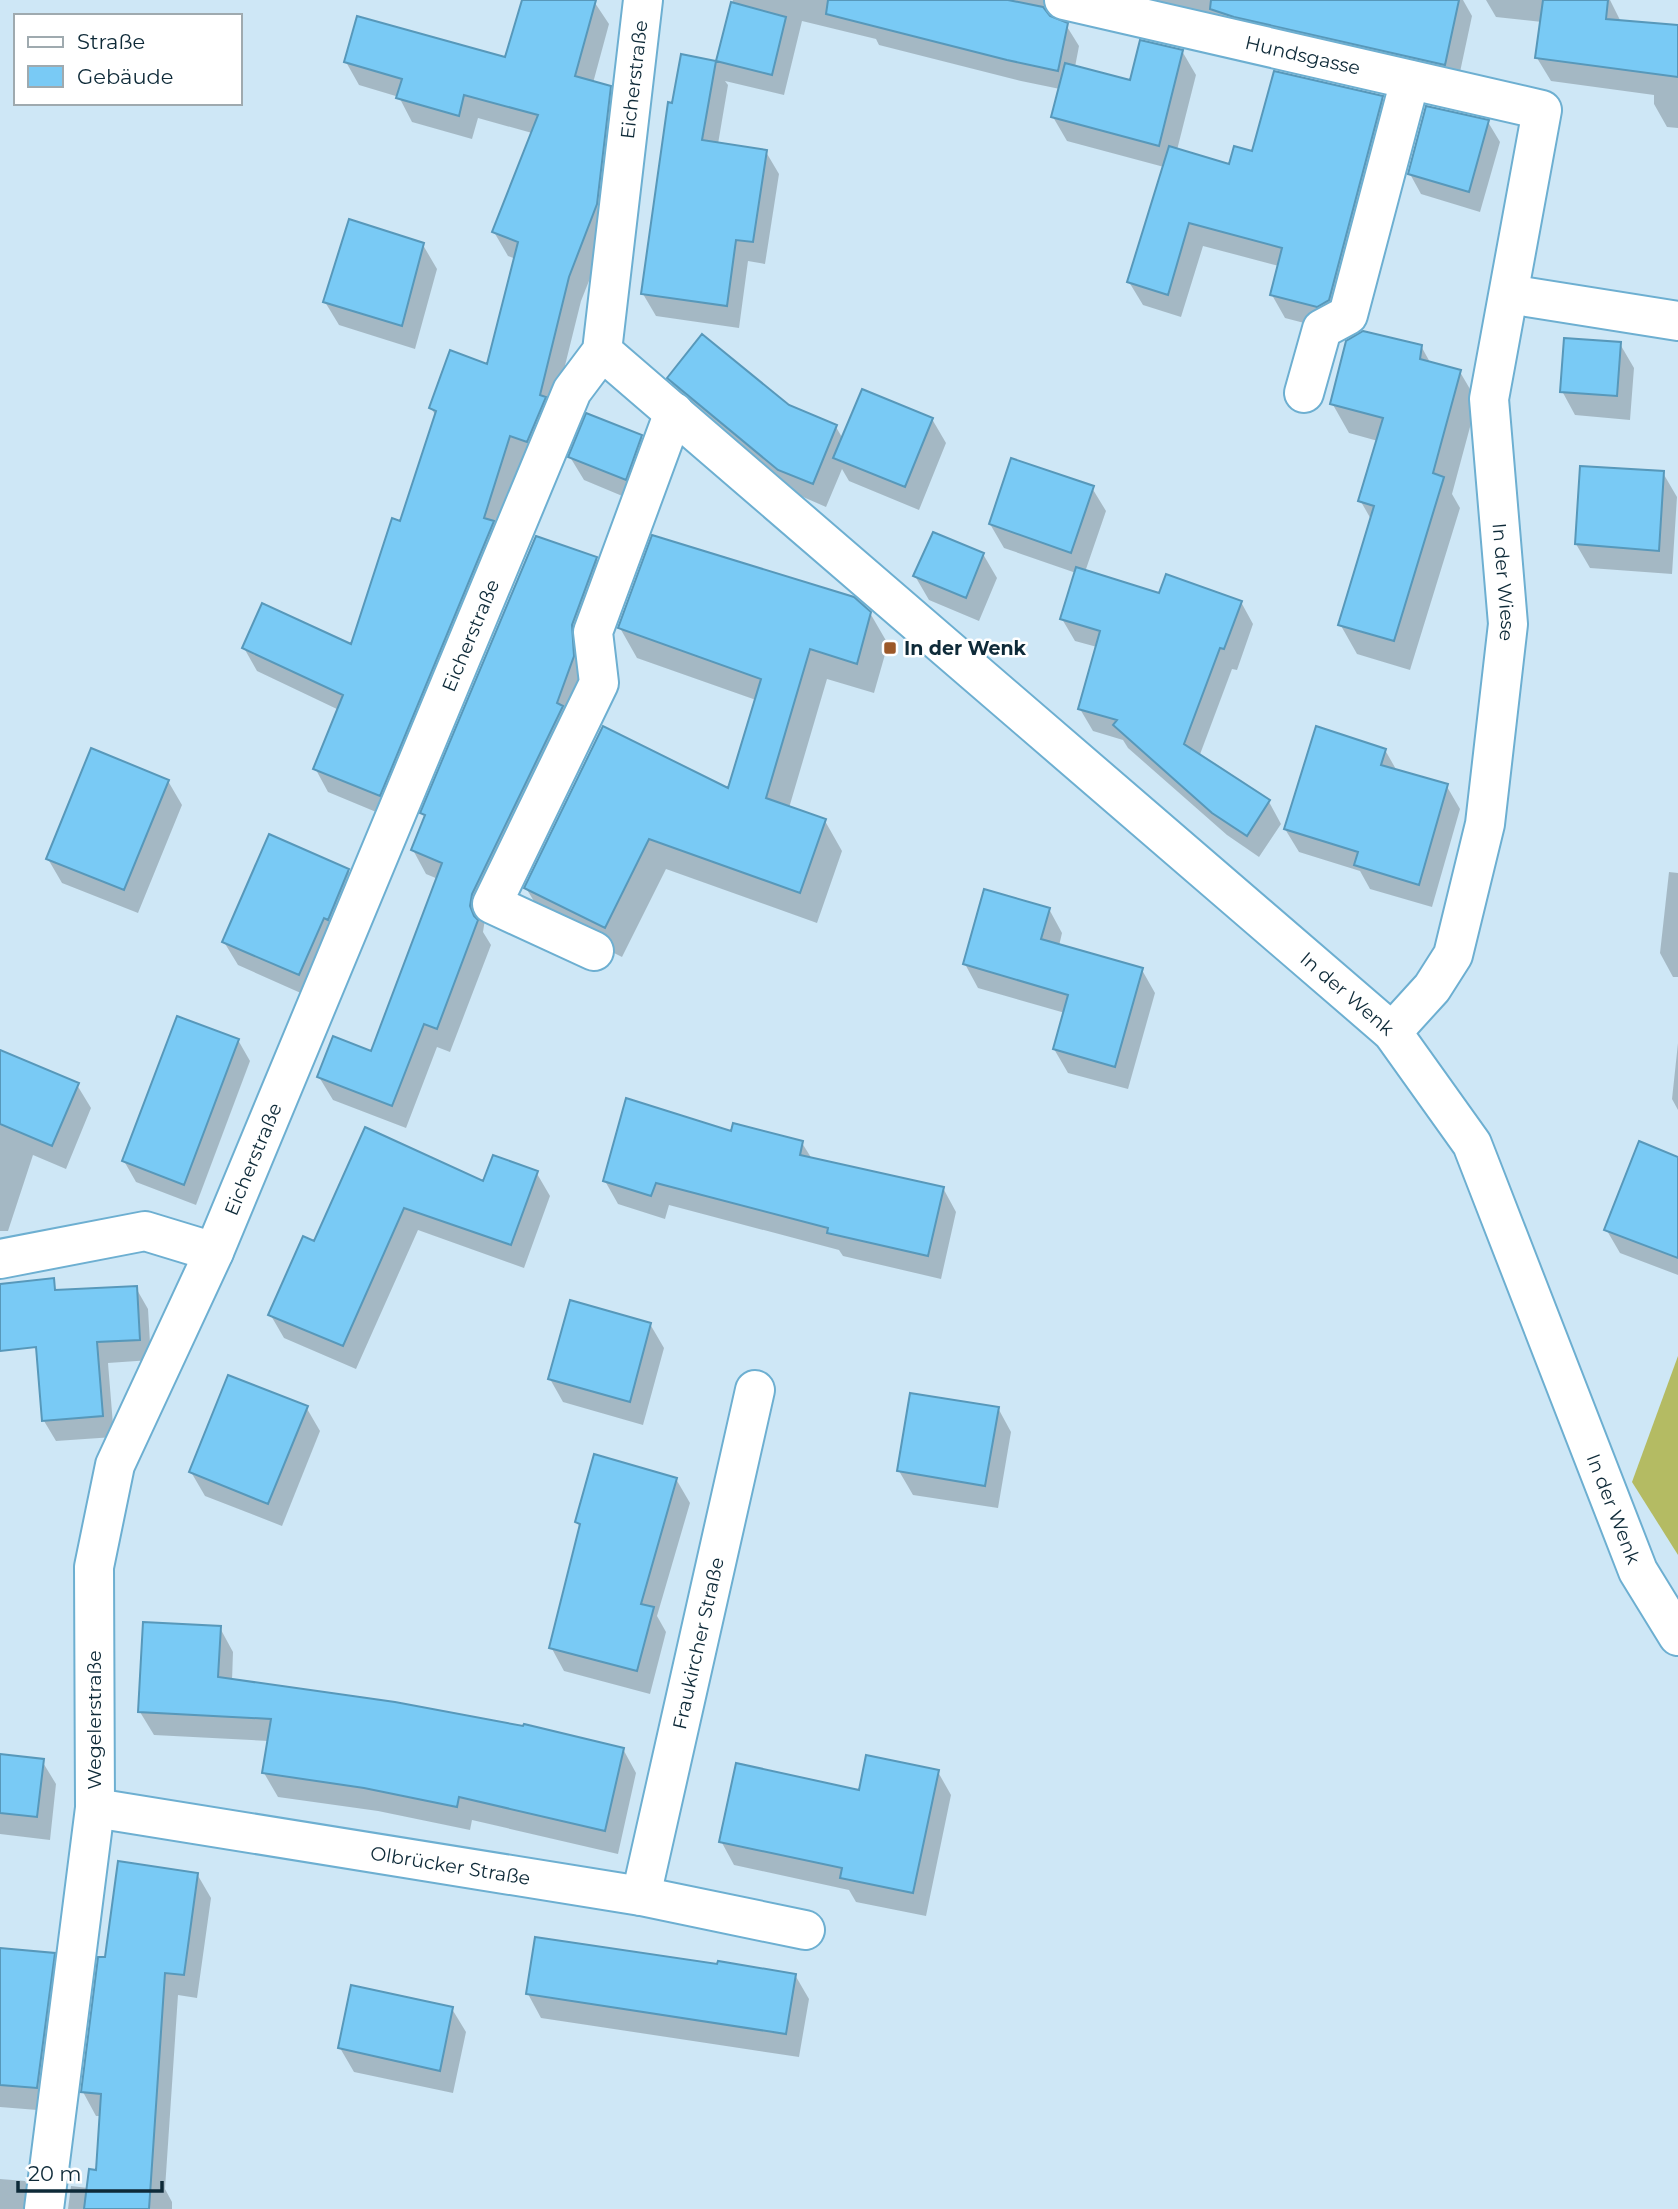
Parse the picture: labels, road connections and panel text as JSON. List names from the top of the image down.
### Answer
{
  "streets": {
    "street": [
      "Hundsgasse",
      "Eicherstraße",
      "In der Wiese",
      "In der Wenk",
      "Fraukircher Straße",
      "Wegelerstraße",
      "Olbrücker Straße"
    ]
  },
  "crossings": [
    ["Hundsgasse", "In der Wiese"],
    ["Eicherstraße", "In der Wenk"],
    ["Eicherstraße", "Wegelerstraße"],
    ["In der Wiese", "In der Wenk"],
    ["Fraukircher Straße", "Olbrücker Straße"],
    ["Wegelerstraße", "Olbrücker Straße"]
  ],
  "places": {
    "transit": ["In der Wenk"]
  },
  "legend": ["Straße", "Gebäude"],
  "scale_bar": "20 m"
}
